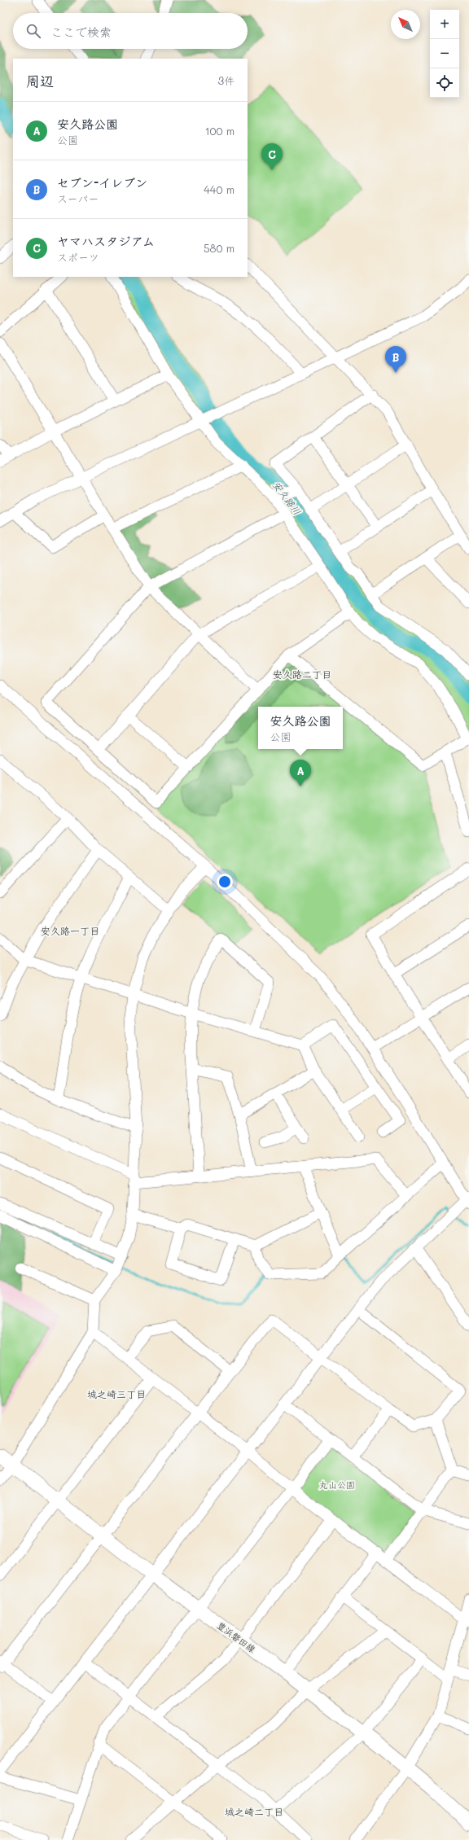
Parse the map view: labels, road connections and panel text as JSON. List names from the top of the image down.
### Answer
{
  "streets": {
    "main road": ["豊浜磐田線"]
  },
  "districts": [
    "安久路二丁目",
    "安久路一丁目",
    "城之崎三丁目",
    "城之崎二丁目"
  ],
  "water": ["安久路川"],
  "parks": ["丸山公園"],
  "north": "top left",
  "page": {
    "map_buttons": ["+", "−"],
    "search": "ここで検索",
    "heading": ["周辺", "3件"],
    "list": [
      {
        "mark": "A",
        "name": "安久路公園",
        "note": "公園",
        "value": "100 m"
      },
      {
        "mark": "B",
        "name": "セブン-イレブン",
        "note": "スーパー",
        "value": "440 m"
      },
      {
        "mark": "C",
        "name": "ヤマハスタジアム",
        "note": "スポーツ",
        "value": "580 m"
      }
    ],
    "pins": ["C", "B", "A"],
    "popup": ["安久路公園", "公園"]
  }
}
